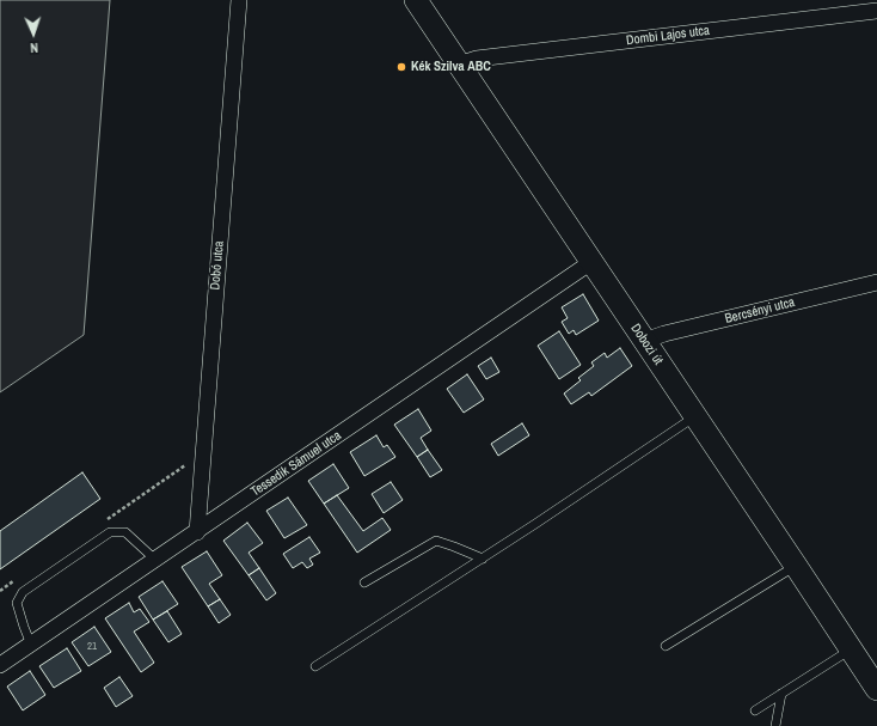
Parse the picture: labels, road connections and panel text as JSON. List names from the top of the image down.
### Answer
{
  "streets": {
    "main road": ["Dobozi út"],
    "street": [
      "Dombi Lajos utca",
      "Dobó utca",
      "Bercsényi utca",
      "Tessedik Sámuel utca"
    ]
  },
  "crossings": [
    ["Dombi Lajos utca", "Dobozi út"],
    ["Dobó utca", "Tessedik Sámuel utca"],
    ["Bercsényi utca", "Dobozi út"],
    ["Dobozi út", "Tessedik Sámuel utca"]
  ],
  "places": ["Kék Szilva ABC"],
  "house_numbers": ["21"],
  "north": "bottom"
}
